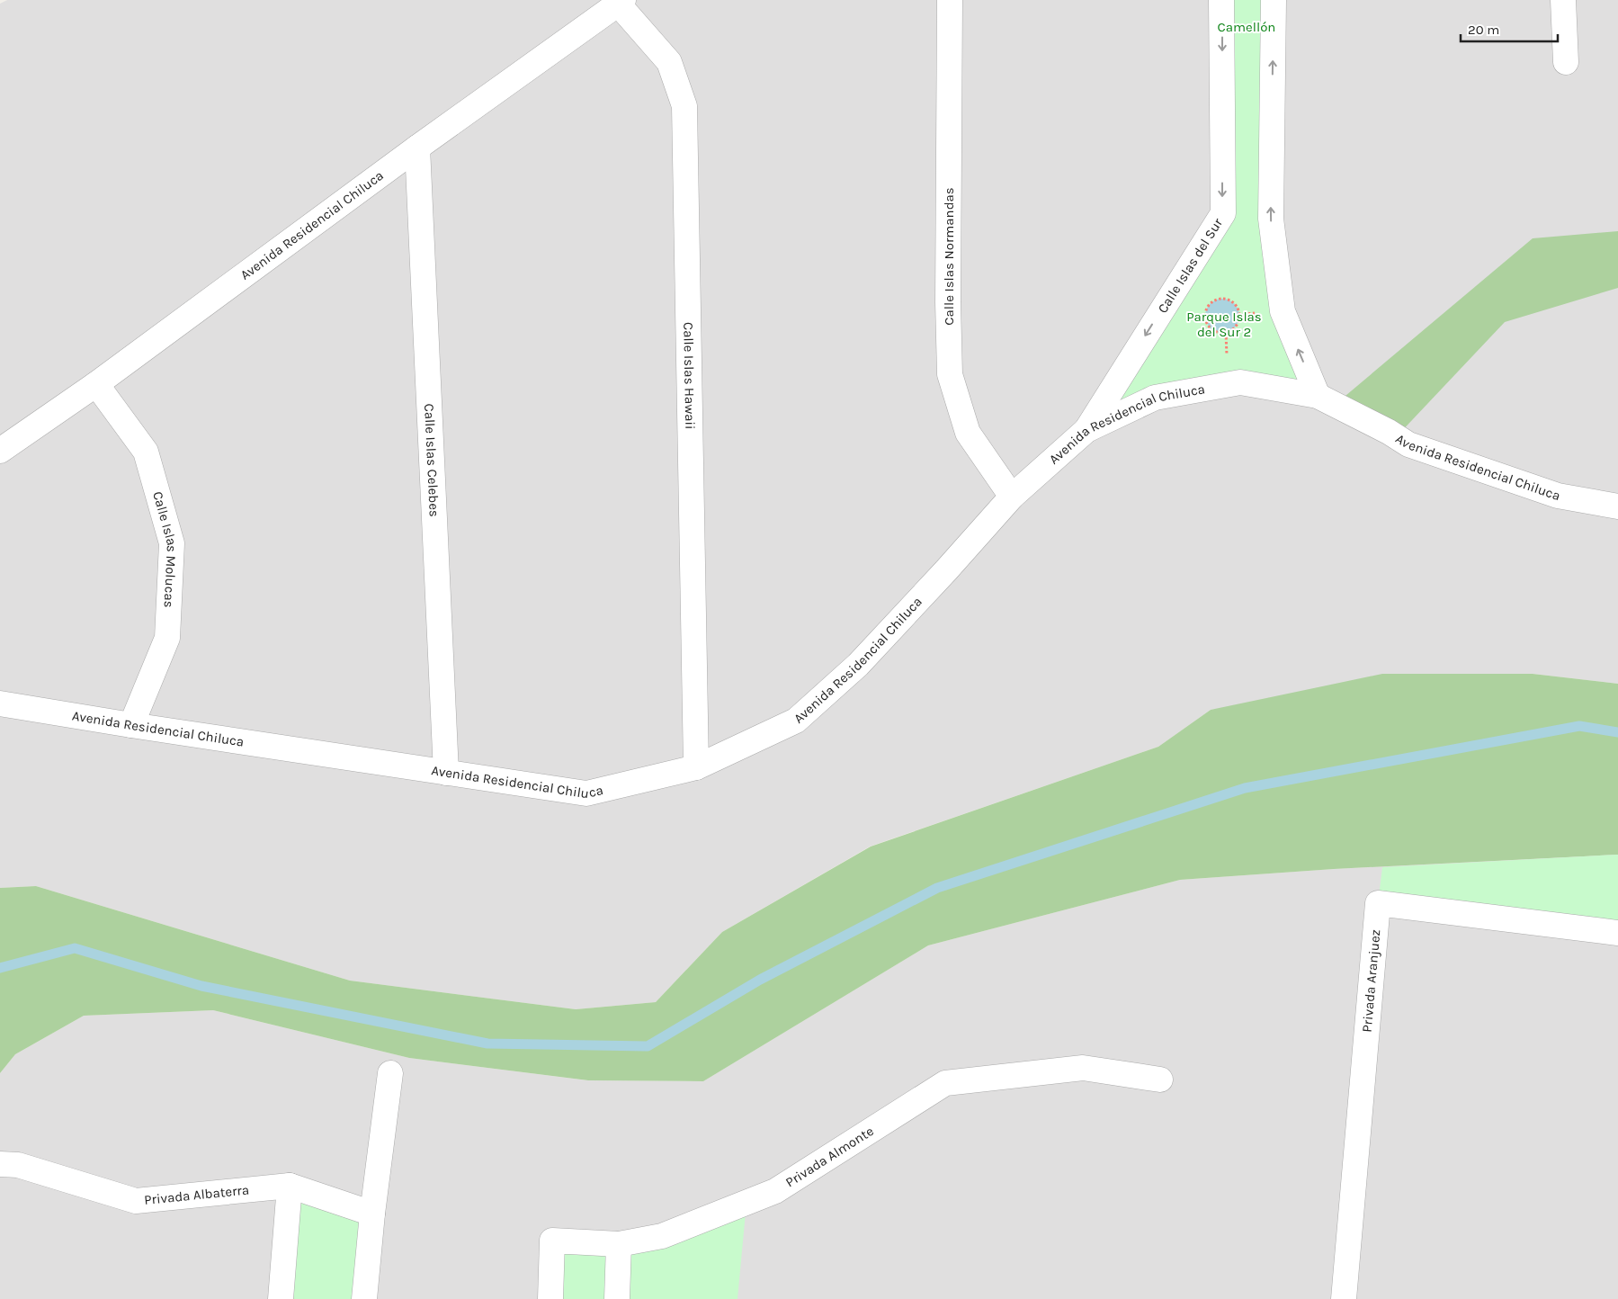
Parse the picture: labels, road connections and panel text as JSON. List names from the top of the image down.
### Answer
{
  "streets": {
    "street": [
      "Avenida Residencial Chiluca",
      "Calle Islas Normandas",
      "Calle Islas del Sur",
      "Calle Islas Hawaii",
      "Calle Islas Celebes",
      "Calle Islas Molucas",
      "Privada Aranjuez",
      "Privada Almonte",
      "Privada Albaterra"
    ]
  },
  "crossings": [
    ["Avenida Residencial Chiluca", "Calle Islas Normandas"],
    ["Avenida Residencial Chiluca", "Calle Islas del Sur"],
    ["Avenida Residencial Chiluca", "Calle Islas Hawaii"],
    ["Avenida Residencial Chiluca", "Calle Islas Celebes"],
    ["Avenida Residencial Chiluca", "Calle Islas Molucas"]
  ],
  "parks": ["Camellón", "Parque Islas del Sur 2"],
  "scale_bar": "20 m"
}
